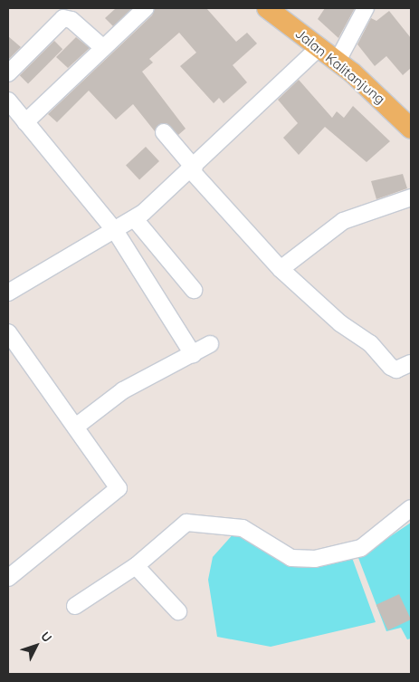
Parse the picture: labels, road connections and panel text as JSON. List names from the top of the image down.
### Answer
{
  "streets": {
    "main road": ["Jalan Kalitanjung"]
  },
  "north": "top right"
}
